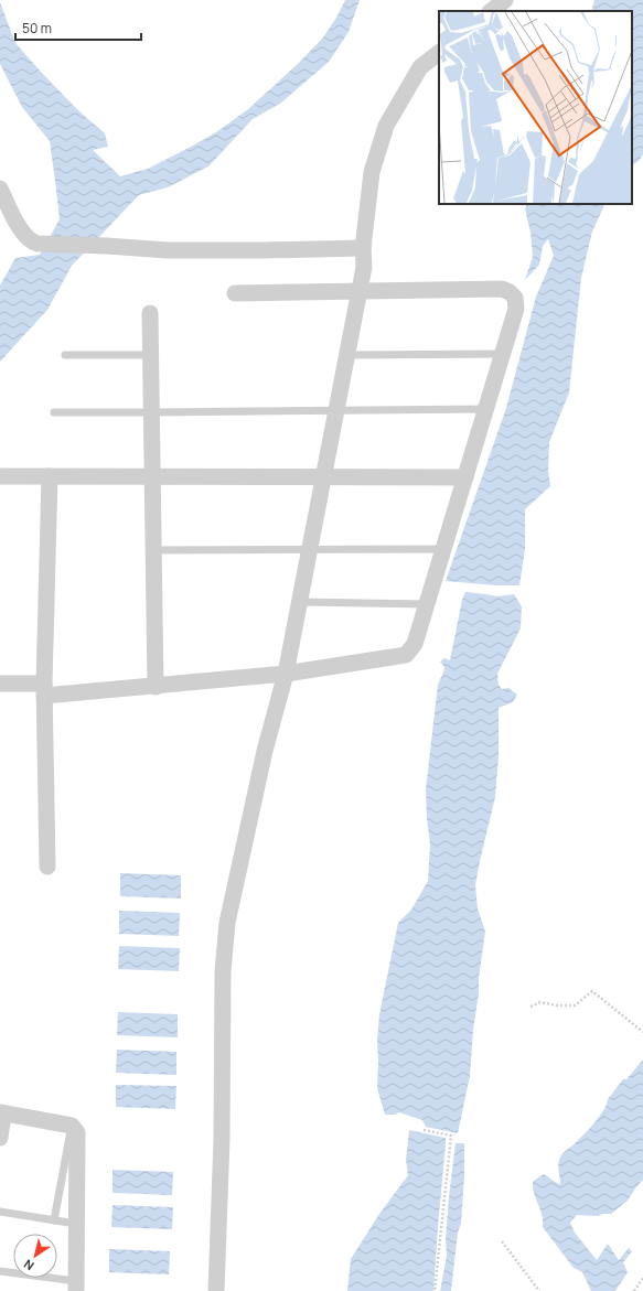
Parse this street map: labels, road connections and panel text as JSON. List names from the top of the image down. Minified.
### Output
{"scale_bar":"50 m","north":"bottom left"}
